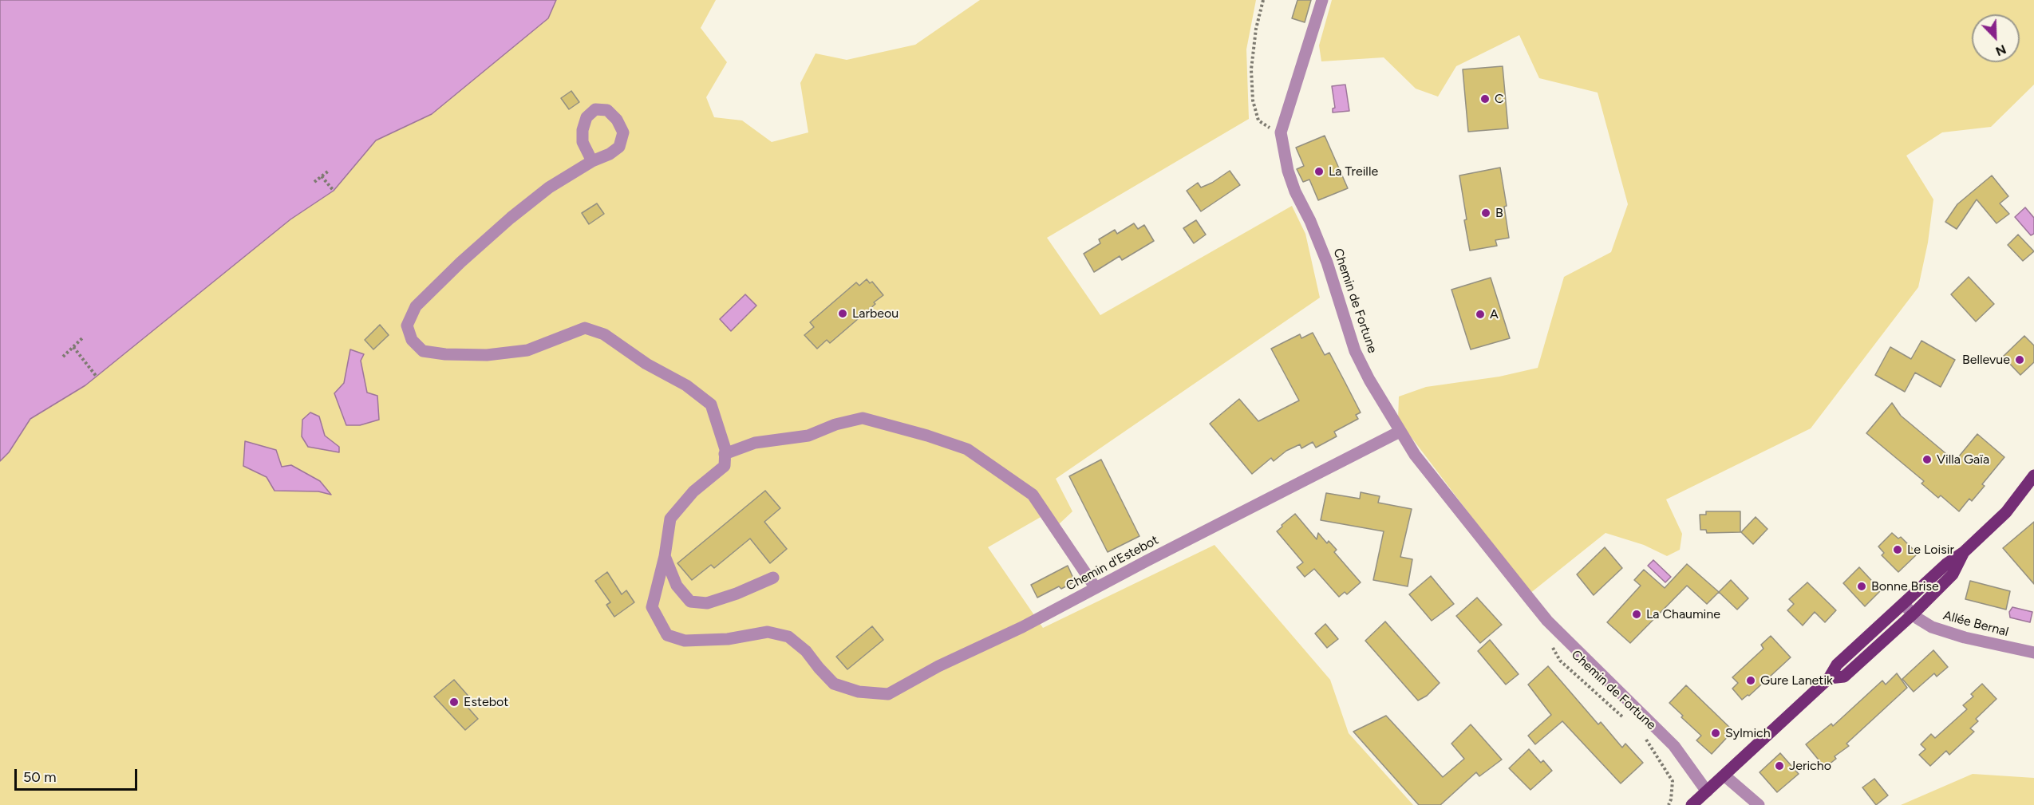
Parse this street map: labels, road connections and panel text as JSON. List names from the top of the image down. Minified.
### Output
{"streets":{"street":["Chemin de Fortune","Chemin d'Estebot","Allée Bernal"]},"crossings":[["Chemin de Fortune","Chemin d'Estebot"]],"places":["C","La Treille","B","Larbeou","A","Bellevue","Villa Gaïa","Le Loisir","Bonne Brise","La Chaumine","Gure Lanetik","Estebot","Sylmich","Jericho"],"scale_bar":"50 m","north":"bottom right"}
